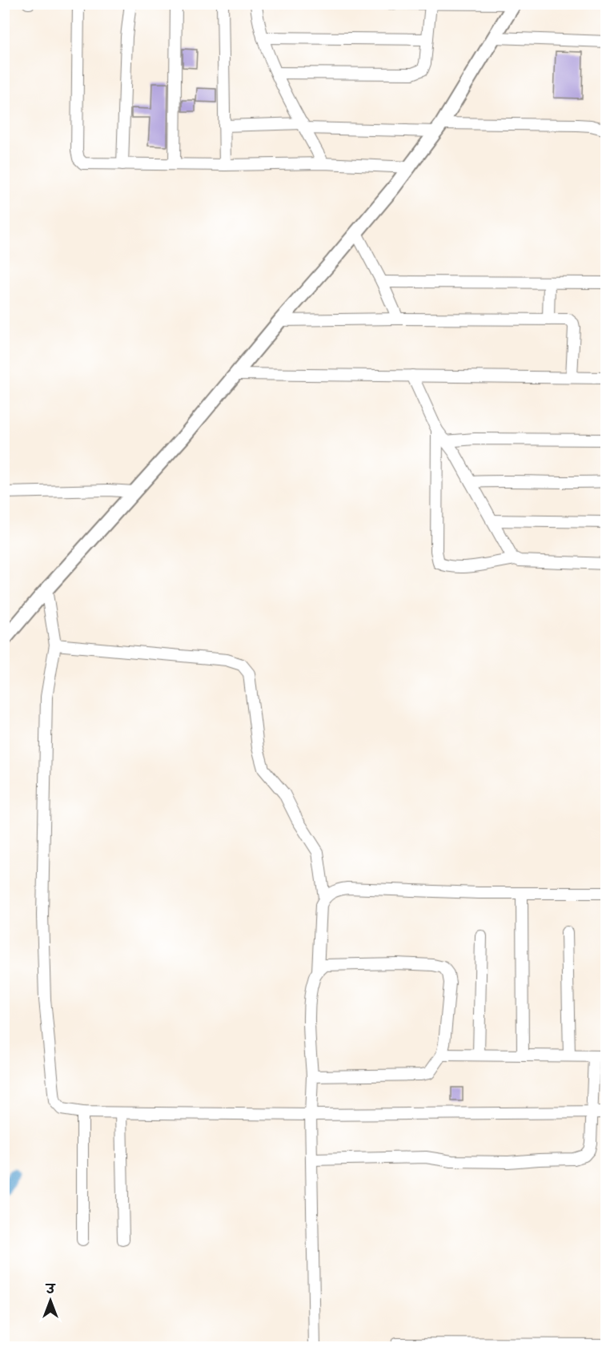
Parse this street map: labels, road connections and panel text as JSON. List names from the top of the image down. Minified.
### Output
{"north":"top"}
